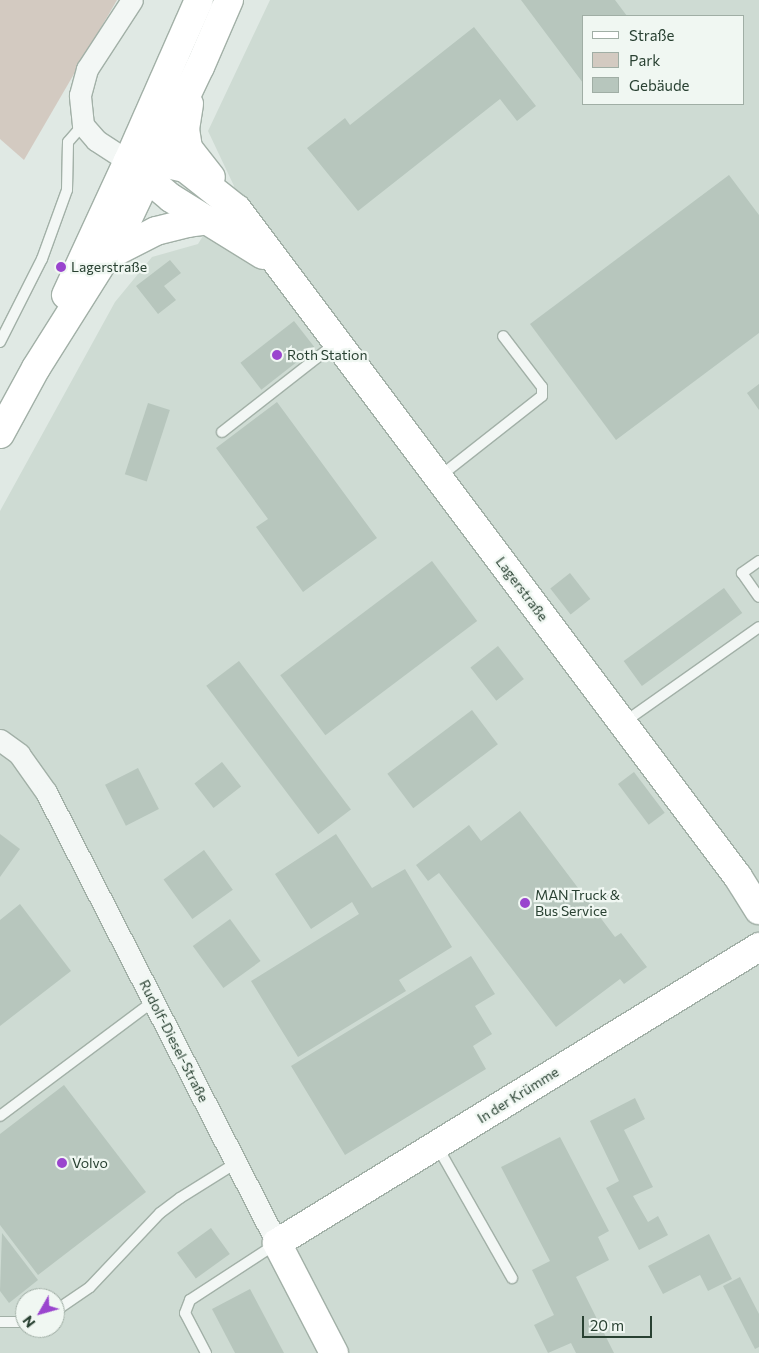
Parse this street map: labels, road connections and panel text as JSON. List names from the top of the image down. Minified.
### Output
{"streets":{"street":["Lagerstraße","Rudolf-Diesel-Straße","In der Krümme"]},"crossings":[["Rudolf-Diesel-Straße","In der Krümme"]],"places":["Lagerstraße","Roth Station","MAN Truck & Bus Service","Volvo"],"legend":["Straße","Park","Gebäude"],"scale_bar":"20 m","north":"bottom left"}
